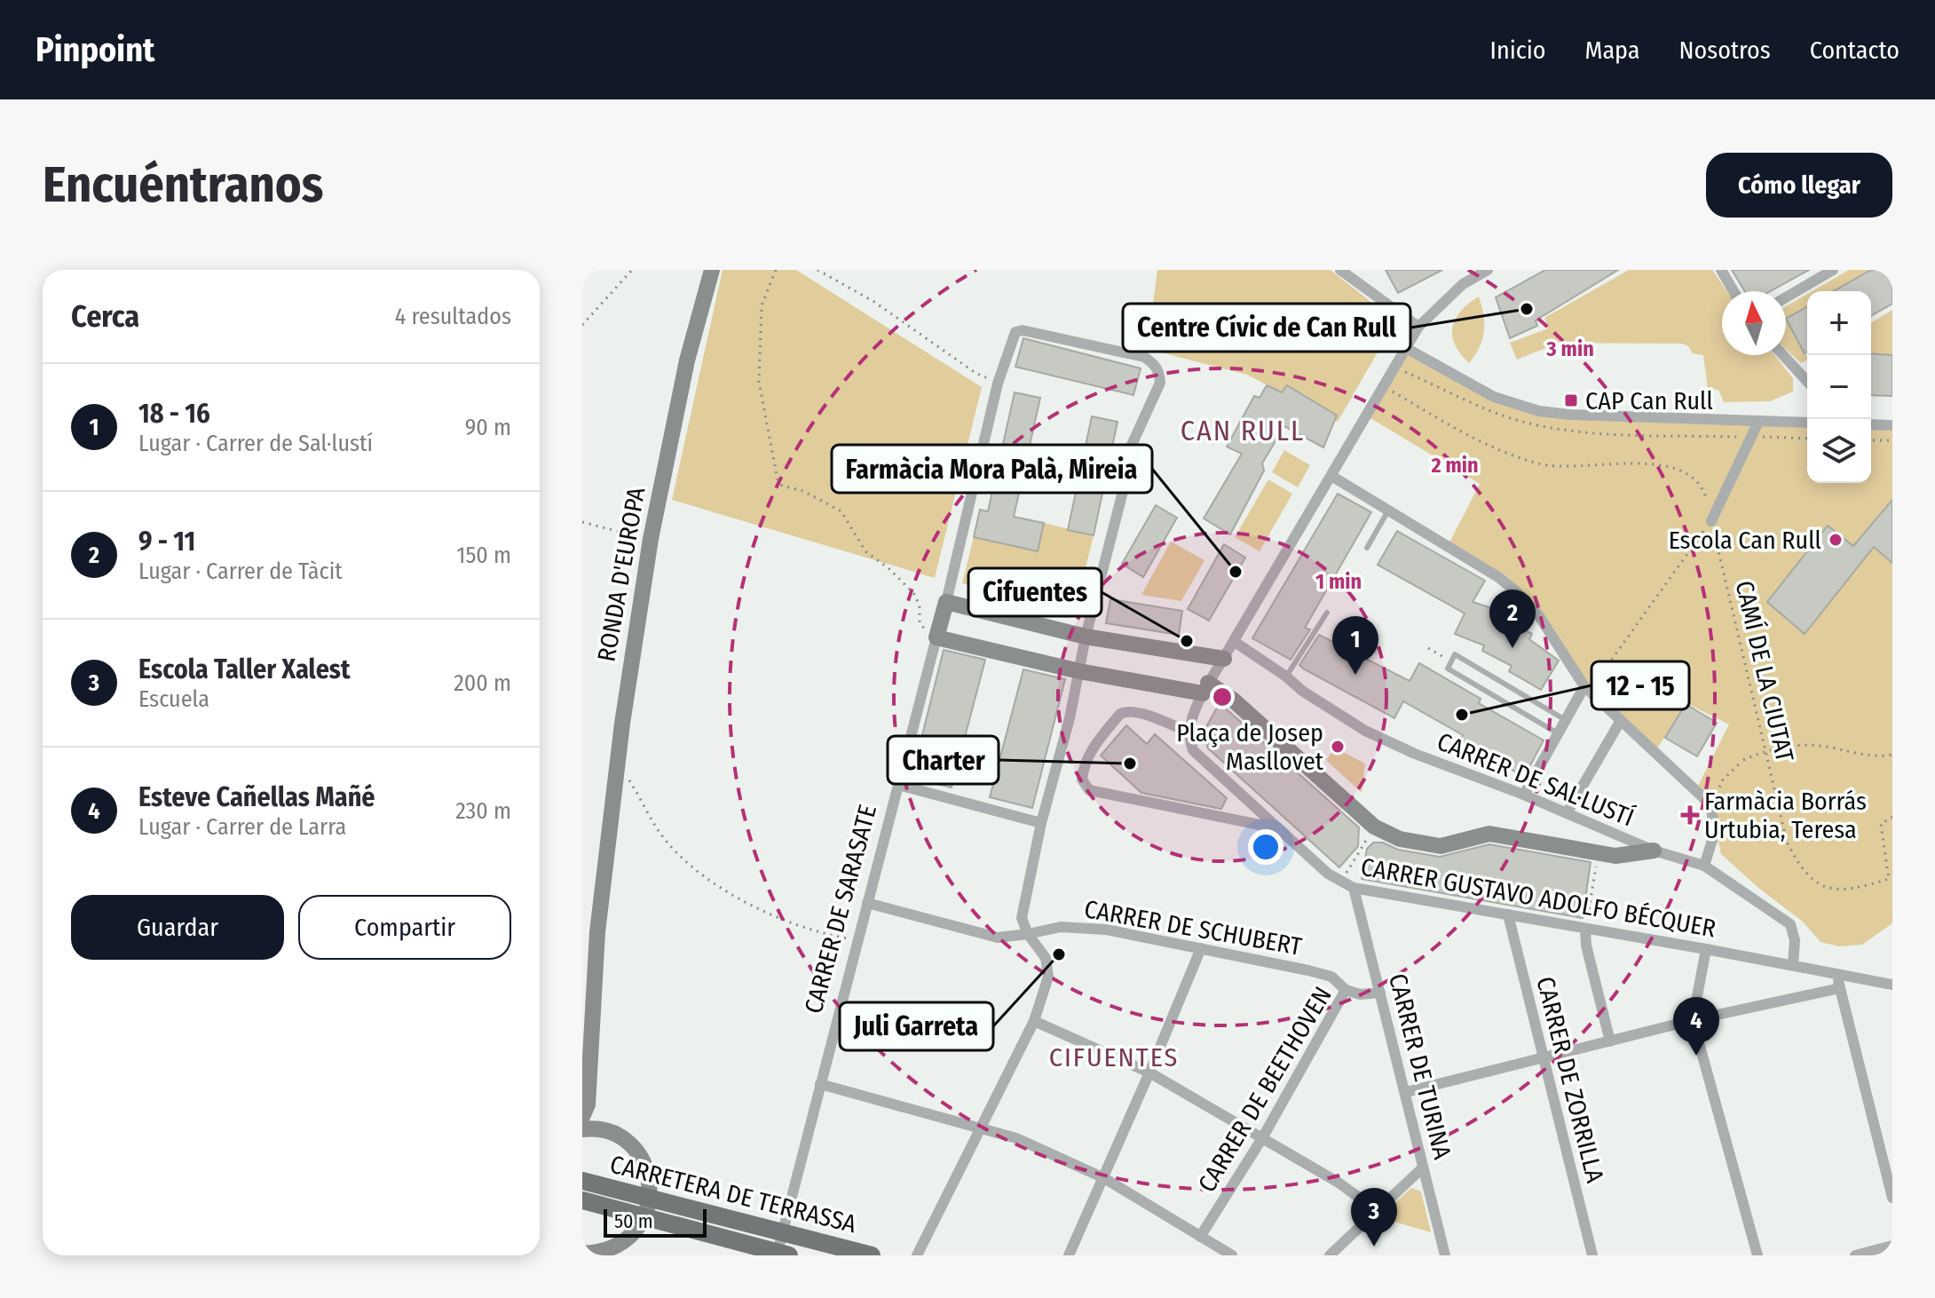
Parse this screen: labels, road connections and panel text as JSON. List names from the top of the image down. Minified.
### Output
{"streets":{"main road":["CARRETERA DE TERRASSA"],"street":["RONDA D'EUROPA","CARRER DE SAL·LUSTÍ","CARRER GUSTAVO ADOLFO BÉCQUER","CARRER DE SARASATE","CARRER DE SCHUBERT","CARRER DE TURINA","CARRER DE ZORRILLA","CARRER DE BEETHOVEN"],"path":["CAMÍ DE LA CIUTAT"]},"crossings":[["CARRER DE SAL·LUSTÍ","CARRER GUSTAVO ADOLFO BÉCQUER"],["CARRER GUSTAVO ADOLFO BÉCQUER","CARRER DE TURINA"],["CARRER GUSTAVO ADOLFO BÉCQUER","CARRER DE ZORRILLA"],["CARRER DE SARASATE","CARRER DE SCHUBERT"],["CARRER DE SARASATE","CARRETERA DE TERRASSA"],["CARRER DE SCHUBERT","CARRER DE BEETHOVEN"],["CARRER DE TURINA","CARRER DE BEETHOVEN"]],"districts":["CAN RULL","CIFUENTES"],"places":{"other":["Centre Cívic de Can Rull","Escola Can Rull","Farmàcia Mora Palà, Mireia","Cifuentes","12 - 15","Plaça de Josep Masllovet","Charter","Juli Garreta"],"transit":["CAP Can Rull"],"health":["Farmàcia Borrás Urtubia, Teresa"]},"scale_bar":"50 m","north":"top","page":{"header":"Pinpoint","nav":["Inicio","Mapa","Nosotros","Contacto"],"buttons":["Cómo llegar",["Guardar","Compartir"]],"title":"Encuéntranos","heading":["Cerca","4 resultados"],"map_buttons":["+","−"],"list":[{"mark":"1","name":"18 - 16","note":"Lugar · Carrer de Sal·lustí","value":"90 m"},{"mark":"2","name":"9 - 11","note":"Lugar · Carrer de Tàcit","value":"150 m"},{"mark":"3","name":"Escola Taller Xalest","note":"Escuela","value":"200 m"},{"mark":"4","name":"Esteve Cañellas Mañé","note":"Lugar · Carrer de Larra","value":"230 m"}],"pins":["2","1","4","3"],"scale":"50 m"},"rings":["3 min","2 min","1 min"]}
